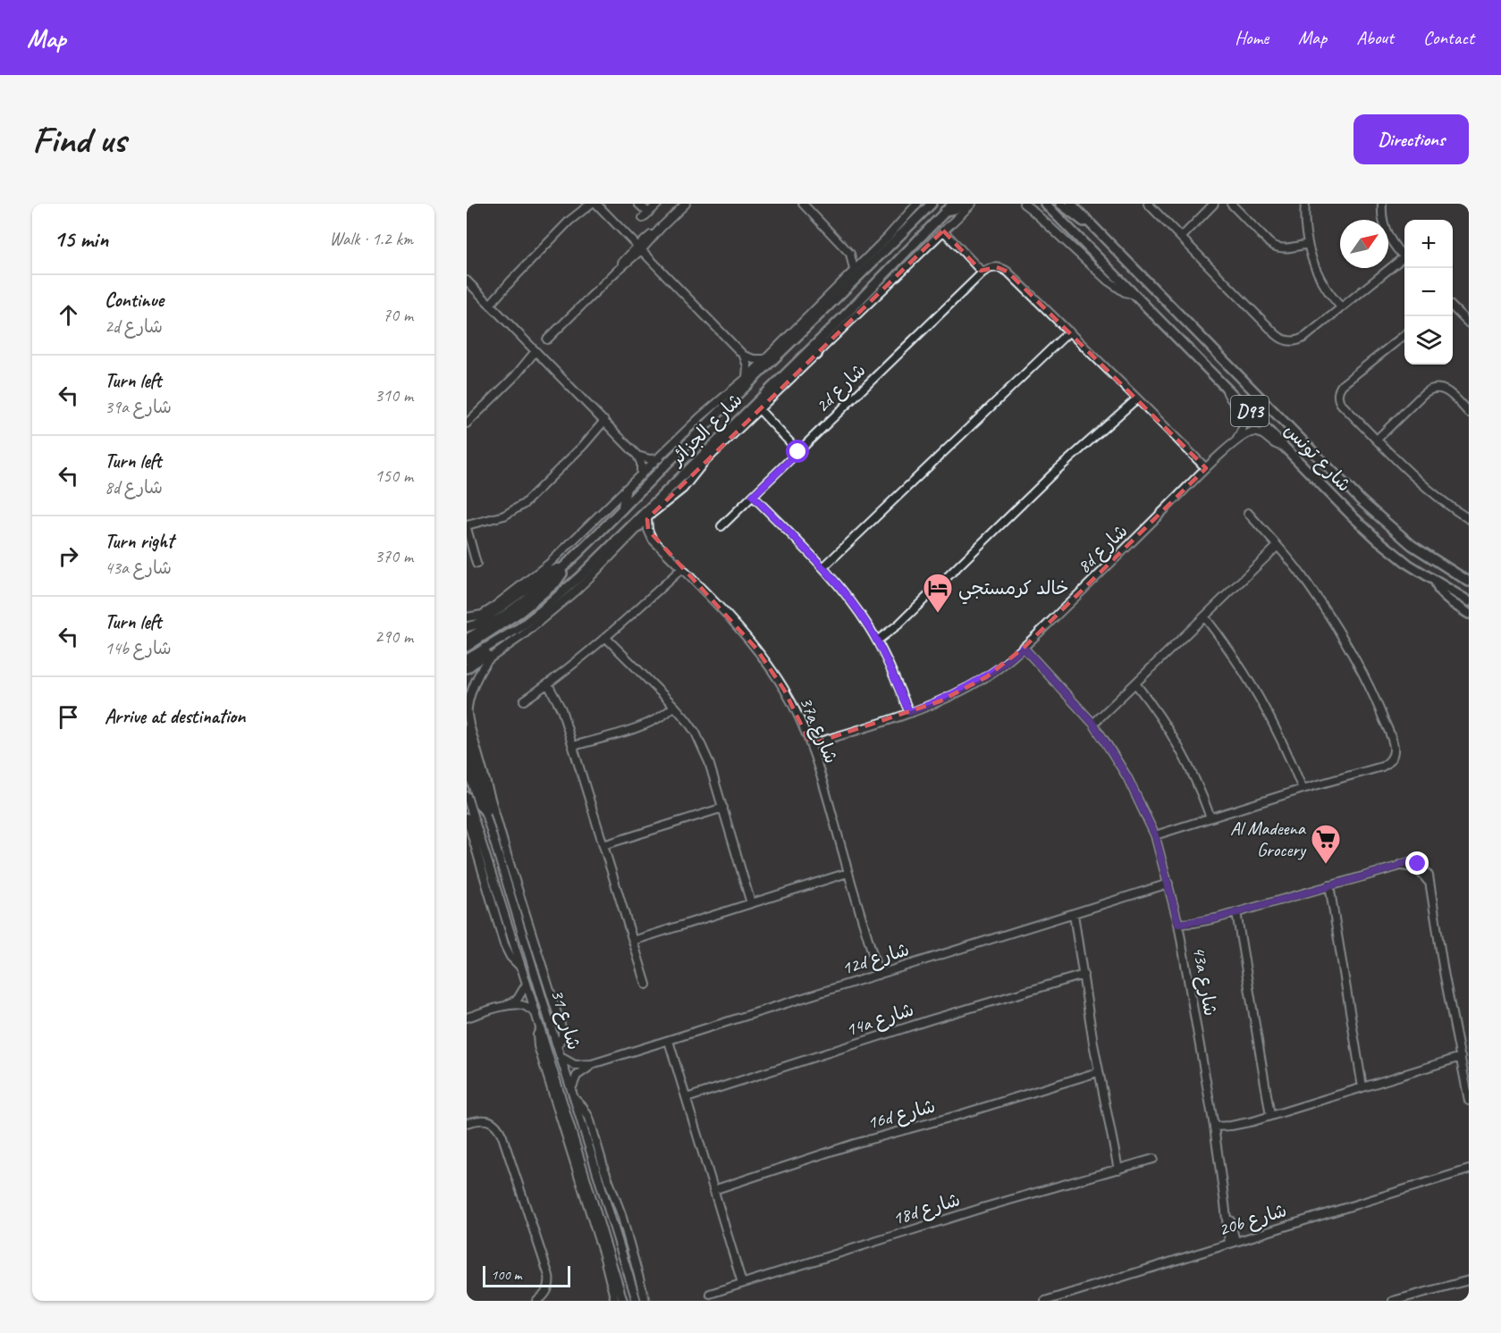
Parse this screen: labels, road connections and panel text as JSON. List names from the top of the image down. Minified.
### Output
{"streets":{"main road":["D93","شارع الجزائر","شارع تونس"],"street":["2d شارع","8d شارع","37a شارع","12d شارع","43a شارع","شارع 31","14a شارع","16d شارع","18d شارع","20b شارع"]},"crossings":[["شارع تونس","8d شارع"],["8d شارع","37a شارع"],["8d شارع","43a شارع"],["37a شارع","12d شارع"],["12d شارع","43a شارع"],["12d شارع","شارع 31"],["43a شارع","20b شارع"]],"places":{"hotel":["خالد كرمستجي"],"supermarket":["Al Madeena Grocery"]},"scale_bar":"100 m","north":"top right","page":{"header":"Map","nav":["Home","Map","About","Contact"],"buttons":"Directions","title":"Find us","heading":["15 min","Walk · 1.2 km"],"map_buttons":["+","−"],"list":[["Continue","2d شارع","70 m"],["Turn left","39a شارع","310 m"],["Turn left","8d شارع","150 m"],["Turn right","43a شارع","370 m"],["Turn left","14b شارع","290 m"],"Arrive at destination"],"scale":"100 m"}}
